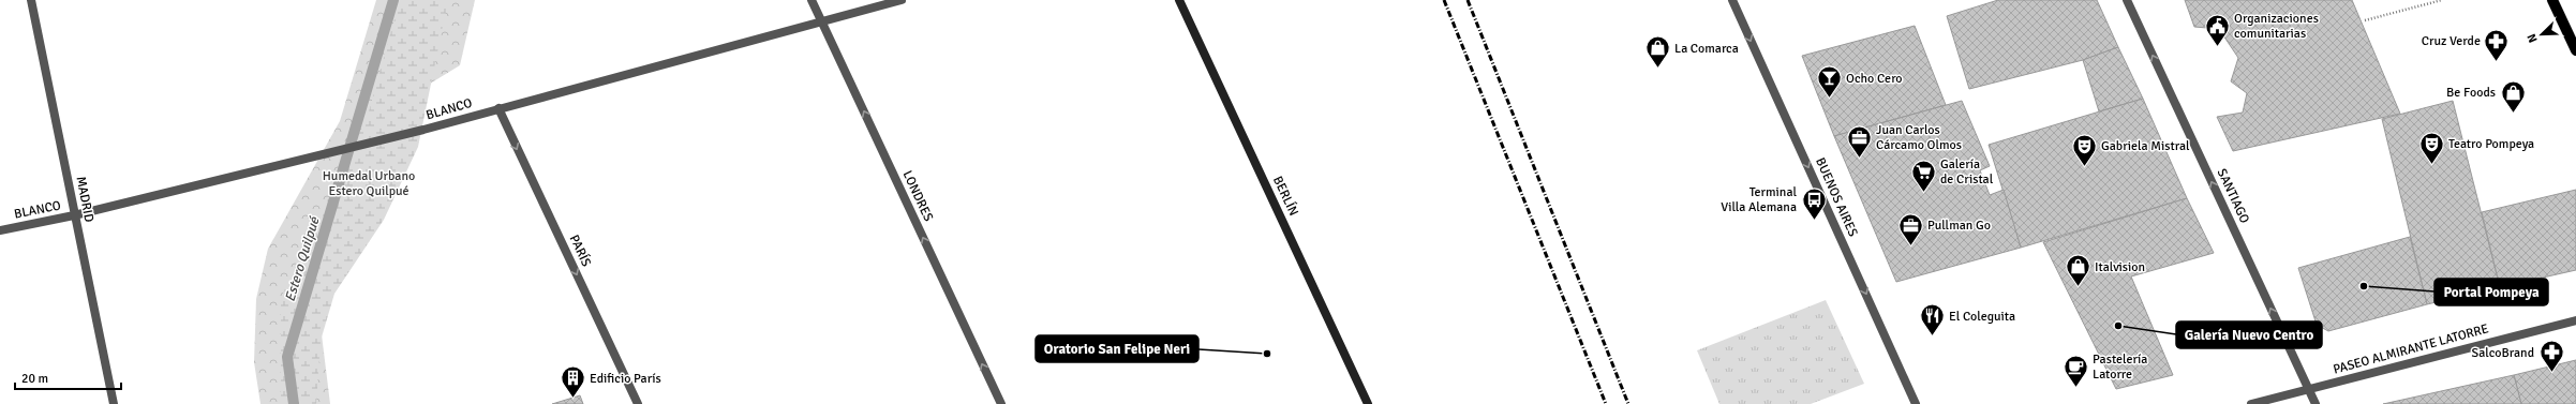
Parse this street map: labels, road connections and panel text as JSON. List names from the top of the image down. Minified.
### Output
{"streets":{"main road":["BERLÍN"],"street":["BLANCO","LONDRES","SANTIAGO","BUENOS AIRES","MADRID","PARÍS","PASEO ALMIRANTE LATORRE"]},"crossings":[["BLANCO","LONDRES"],["BLANCO","MADRID"],["BLANCO","PARÍS"],["SANTIAGO","PASEO ALMIRANTE LATORRE"]],"one_way":["LONDRES","SANTIAGO","BUENOS AIRES","PARÍS"],"water":["Estero Quilpué"],"parks":["Humedal Urbano Estero Quilpué"],"places":{"public building":["Organizaciones comunitarias"],"pharmacy":["Cruz Verde","SalcoBrand"],"shop":["La Comarca","Be Foods","Italvision"],"bar":["Ocho Cero"],"office":["Juan Carlos Cárcamo Olmos","Pullman Go"],"theatre":["Teatro Pompeya","Gabriela Mistral"],"supermarket":["Galería de Cristal"],"bus stop":["Terminal Villa Alemana"],"other":["Portal Pompeya","Galería Nuevo Centro","Oratorio San Felipe Neri"],"restaurant":["El Coleguita"],"cafe":["Pastelería Latorre"],"building":["Edificio París"]},"scale_bar":"20 m","north":"bottom left"}
